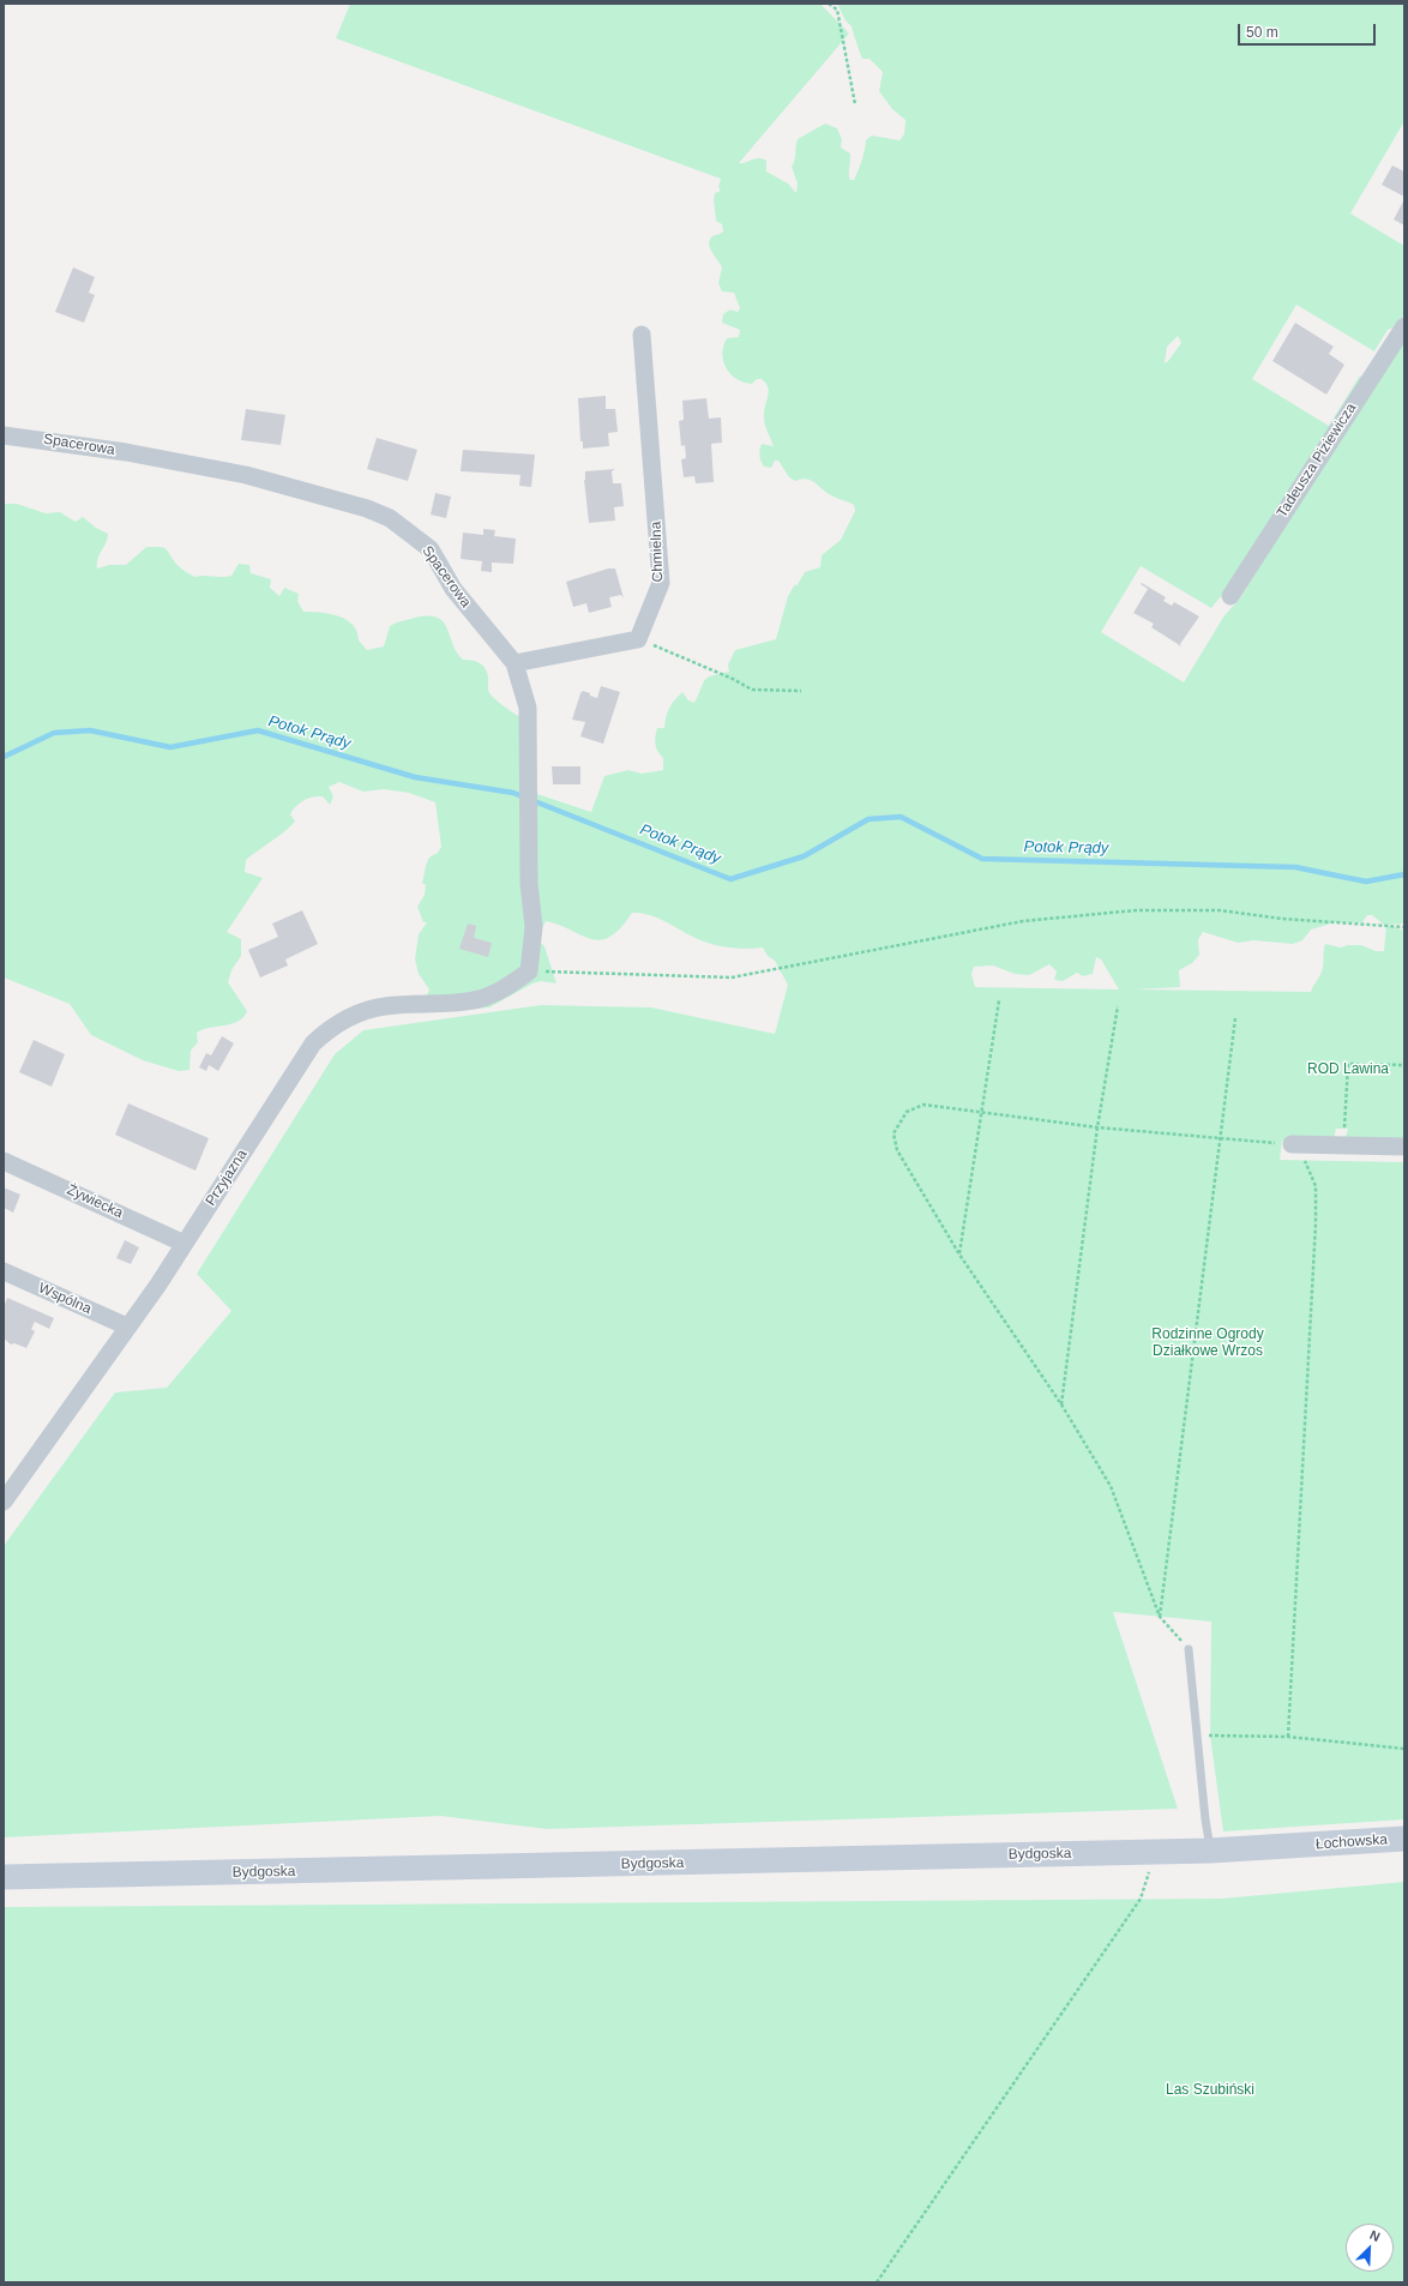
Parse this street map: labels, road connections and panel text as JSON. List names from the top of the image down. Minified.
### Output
{"streets":{"main road":["Łochowska","Bydgoska"],"street":["Spacerowa","Tadeusza Piziewicza","Chmielna","Przyjazna","Żywiecka","Wspólna"]},"crossings":[["Spacerowa","Przyjazna"],["Przyjazna","Żywiecka"],["Przyjazna","Wspólna"],["Łochowska","Bydgoska"]],"water":["Potok Prądy"],"parks":["ROD Lawina","Rodzinne Ogrody Działkowe Wrzos","Las Szubiński"],"scale_bar":"50 m","north":"top right"}
